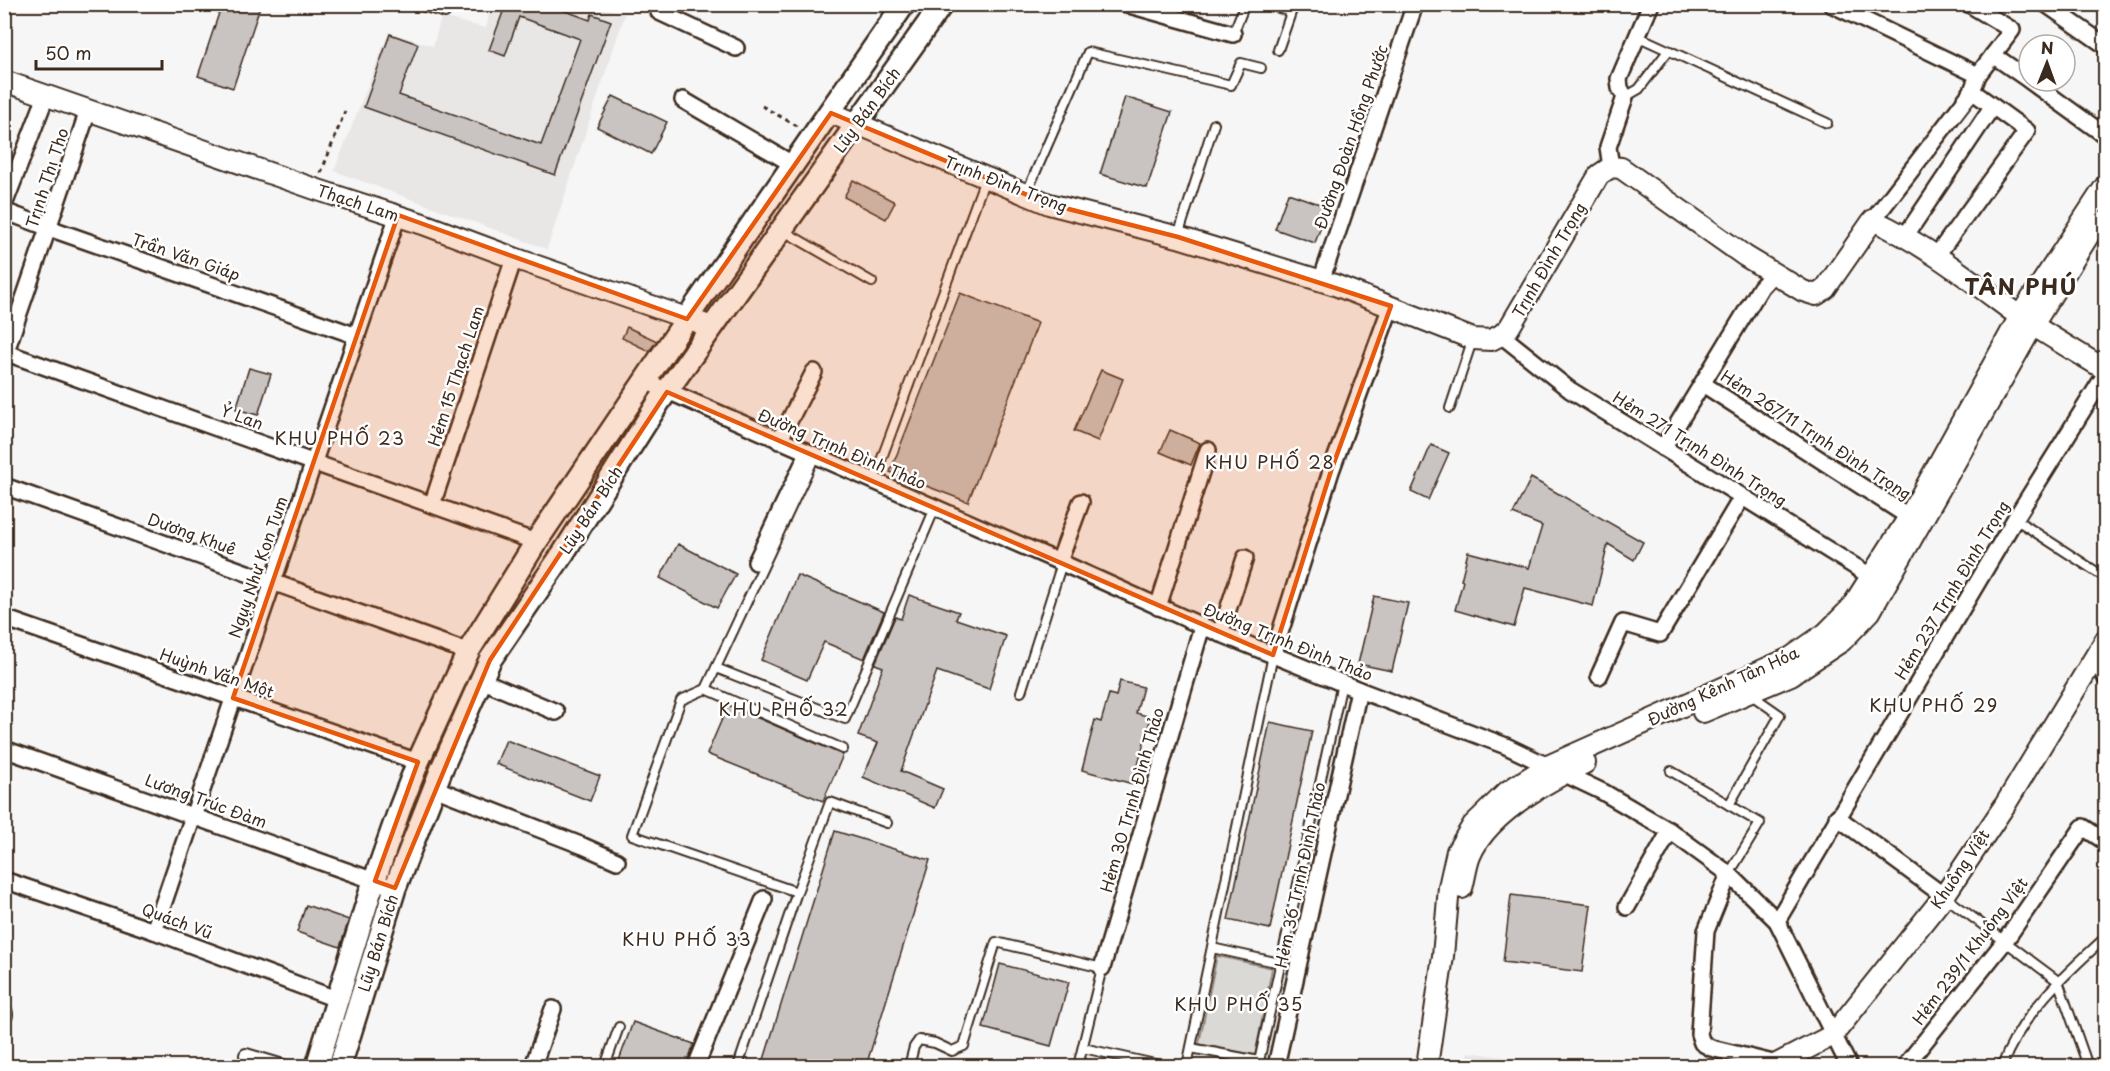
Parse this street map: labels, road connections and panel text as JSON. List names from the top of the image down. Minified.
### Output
{"streets":{"main road":["Lũy Bán Bích"],"street":["Đường Đoàn Hồng Phước","Trịnh Thị Tho","Trịnh Đình Trọng","Thạch Lam","Trần Văn Giáp","Hẻm 15 Thạch Lam","Ỷ Lan","Hẻm 267/11 Trịnh Đình Trọng","Đường Trịnh Đình Thảo","Hẻm 271 Trịnh Đình Trọng","Dương Khuê","Ngụy Như Kon Tum","Hẻm 237 Trịnh Đình Trọng","Huỳnh Văn Một","Đường Kênh Tân Hóa","Hẻm 30 Trịnh Đình Thảo","Lương Trúc Đàm","Khuông Việt","Hẻm 36 Trịnh Đình Thảo","Quách Vũ","Hẻm 239/1 Khuông Việt"]},"crossings":[["Lũy Bán Bích","Trịnh Đình Trọng"],["Lũy Bán Bích","Thạch Lam"],["Lũy Bán Bích","Ỷ Lan"],["Lũy Bán Bích","Đường Trịnh Đình Thảo"],["Lũy Bán Bích","Dương Khuê"],["Lũy Bán Bích","Huỳnh Văn Một"],["Lũy Bán Bích","Lương Trúc Đàm"],["Lũy Bán Bích","Quách Vũ"],["Đường Đoàn Hồng Phước","Trịnh Đình Trọng"],["Trịnh Thị Tho","Thạch Lam"],["Trịnh Thị Tho","Trần Văn Giáp"],["Trịnh Thị Tho","Ỷ Lan"],["Trịnh Đình Trọng","Hẻm 271 Trịnh Đình Trọng"],["Thạch Lam","Hẻm 15 Thạch Lam"],["Thạch Lam","Ngụy Như Kon Tum"],["Trần Văn Giáp","Ngụy Như Kon Tum"],["Hẻm 15 Thạch Lam","Ỷ Lan"],["Ỷ Lan","Ngụy Như Kon Tum"],["Hẻm 267/11 Trịnh Đình Trọng","Đường Kênh Tân Hóa"],["Đường Trịnh Đình Thảo","Hẻm 237 Trịnh Đình Trọng"],["Đường Trịnh Đình Thảo","Đường Kênh Tân Hóa"],["Đường Trịnh Đình Thảo","Hẻm 30 Trịnh Đình Thảo"],["Đường Trịnh Đình Thảo","Khuông Việt"],["Đường Trịnh Đình Thảo","Hẻm 36 Trịnh Đình Thảo"],["Hẻm 271 Trịnh Đình Trọng","Đường Kênh Tân Hóa"],["Dương Khuê","Ngụy Như Kon Tum"],["Ngụy Như Kon Tum","Huỳnh Văn Một"],["Ngụy Như Kon Tum","Lương Trúc Đàm"],["Ngụy Như Kon Tum","Quách Vũ"]],"districts":["TÂN PHÚ","KHU PHỐ 23","KHU PHỐ 28","KHU PHỐ 29","KHU PHỐ 32","KHU PHỐ 33","KHU PHỐ 35"],"scale_bar":"50 m","north":"top"}
